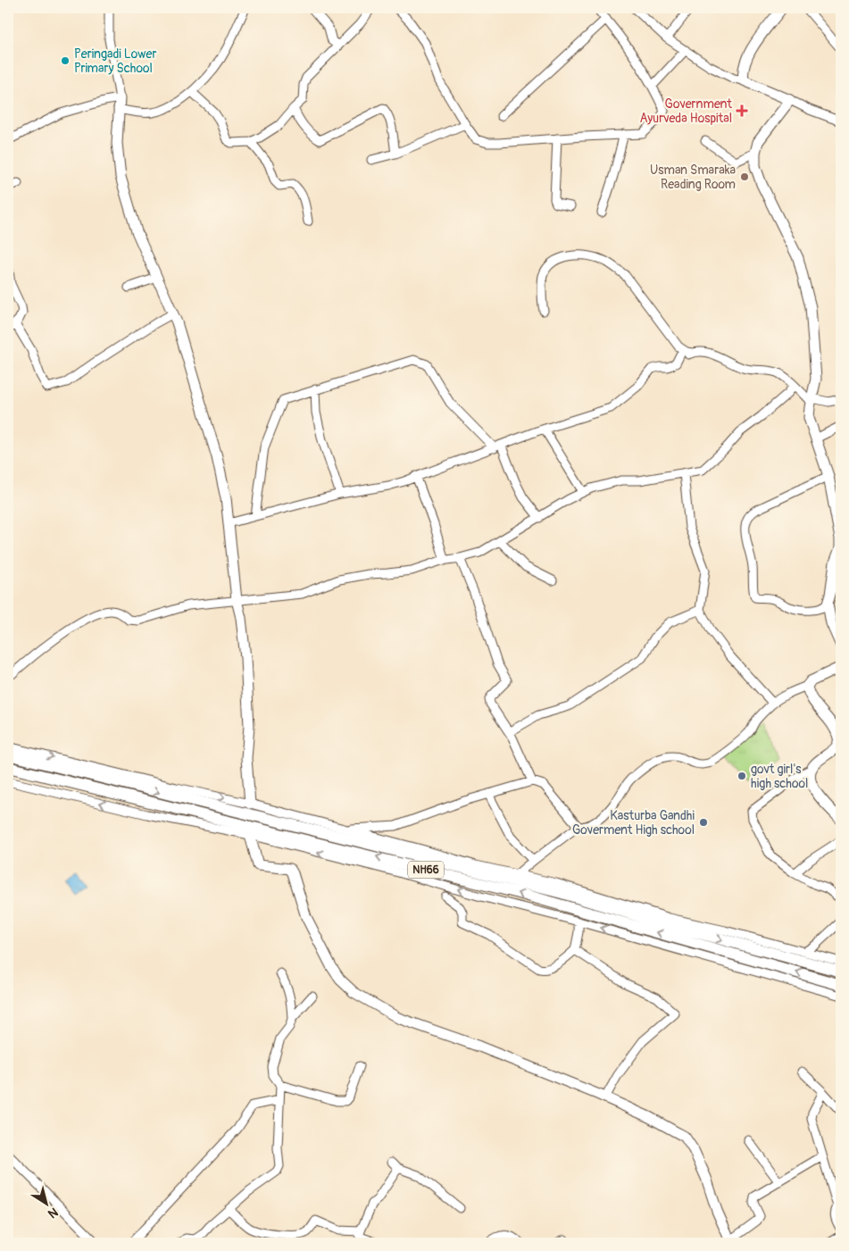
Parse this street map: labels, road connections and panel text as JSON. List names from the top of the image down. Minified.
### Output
{"streets":{"highway":["NH66"]},"places":{"other":["Peringadi Lower Primary School","Usman Smaraka Reading Room","govt girl's high school","Kasturba Gandhi Goverment High school"],"health":["Government Ayurveda Hospital"]},"north":"bottom right"}
